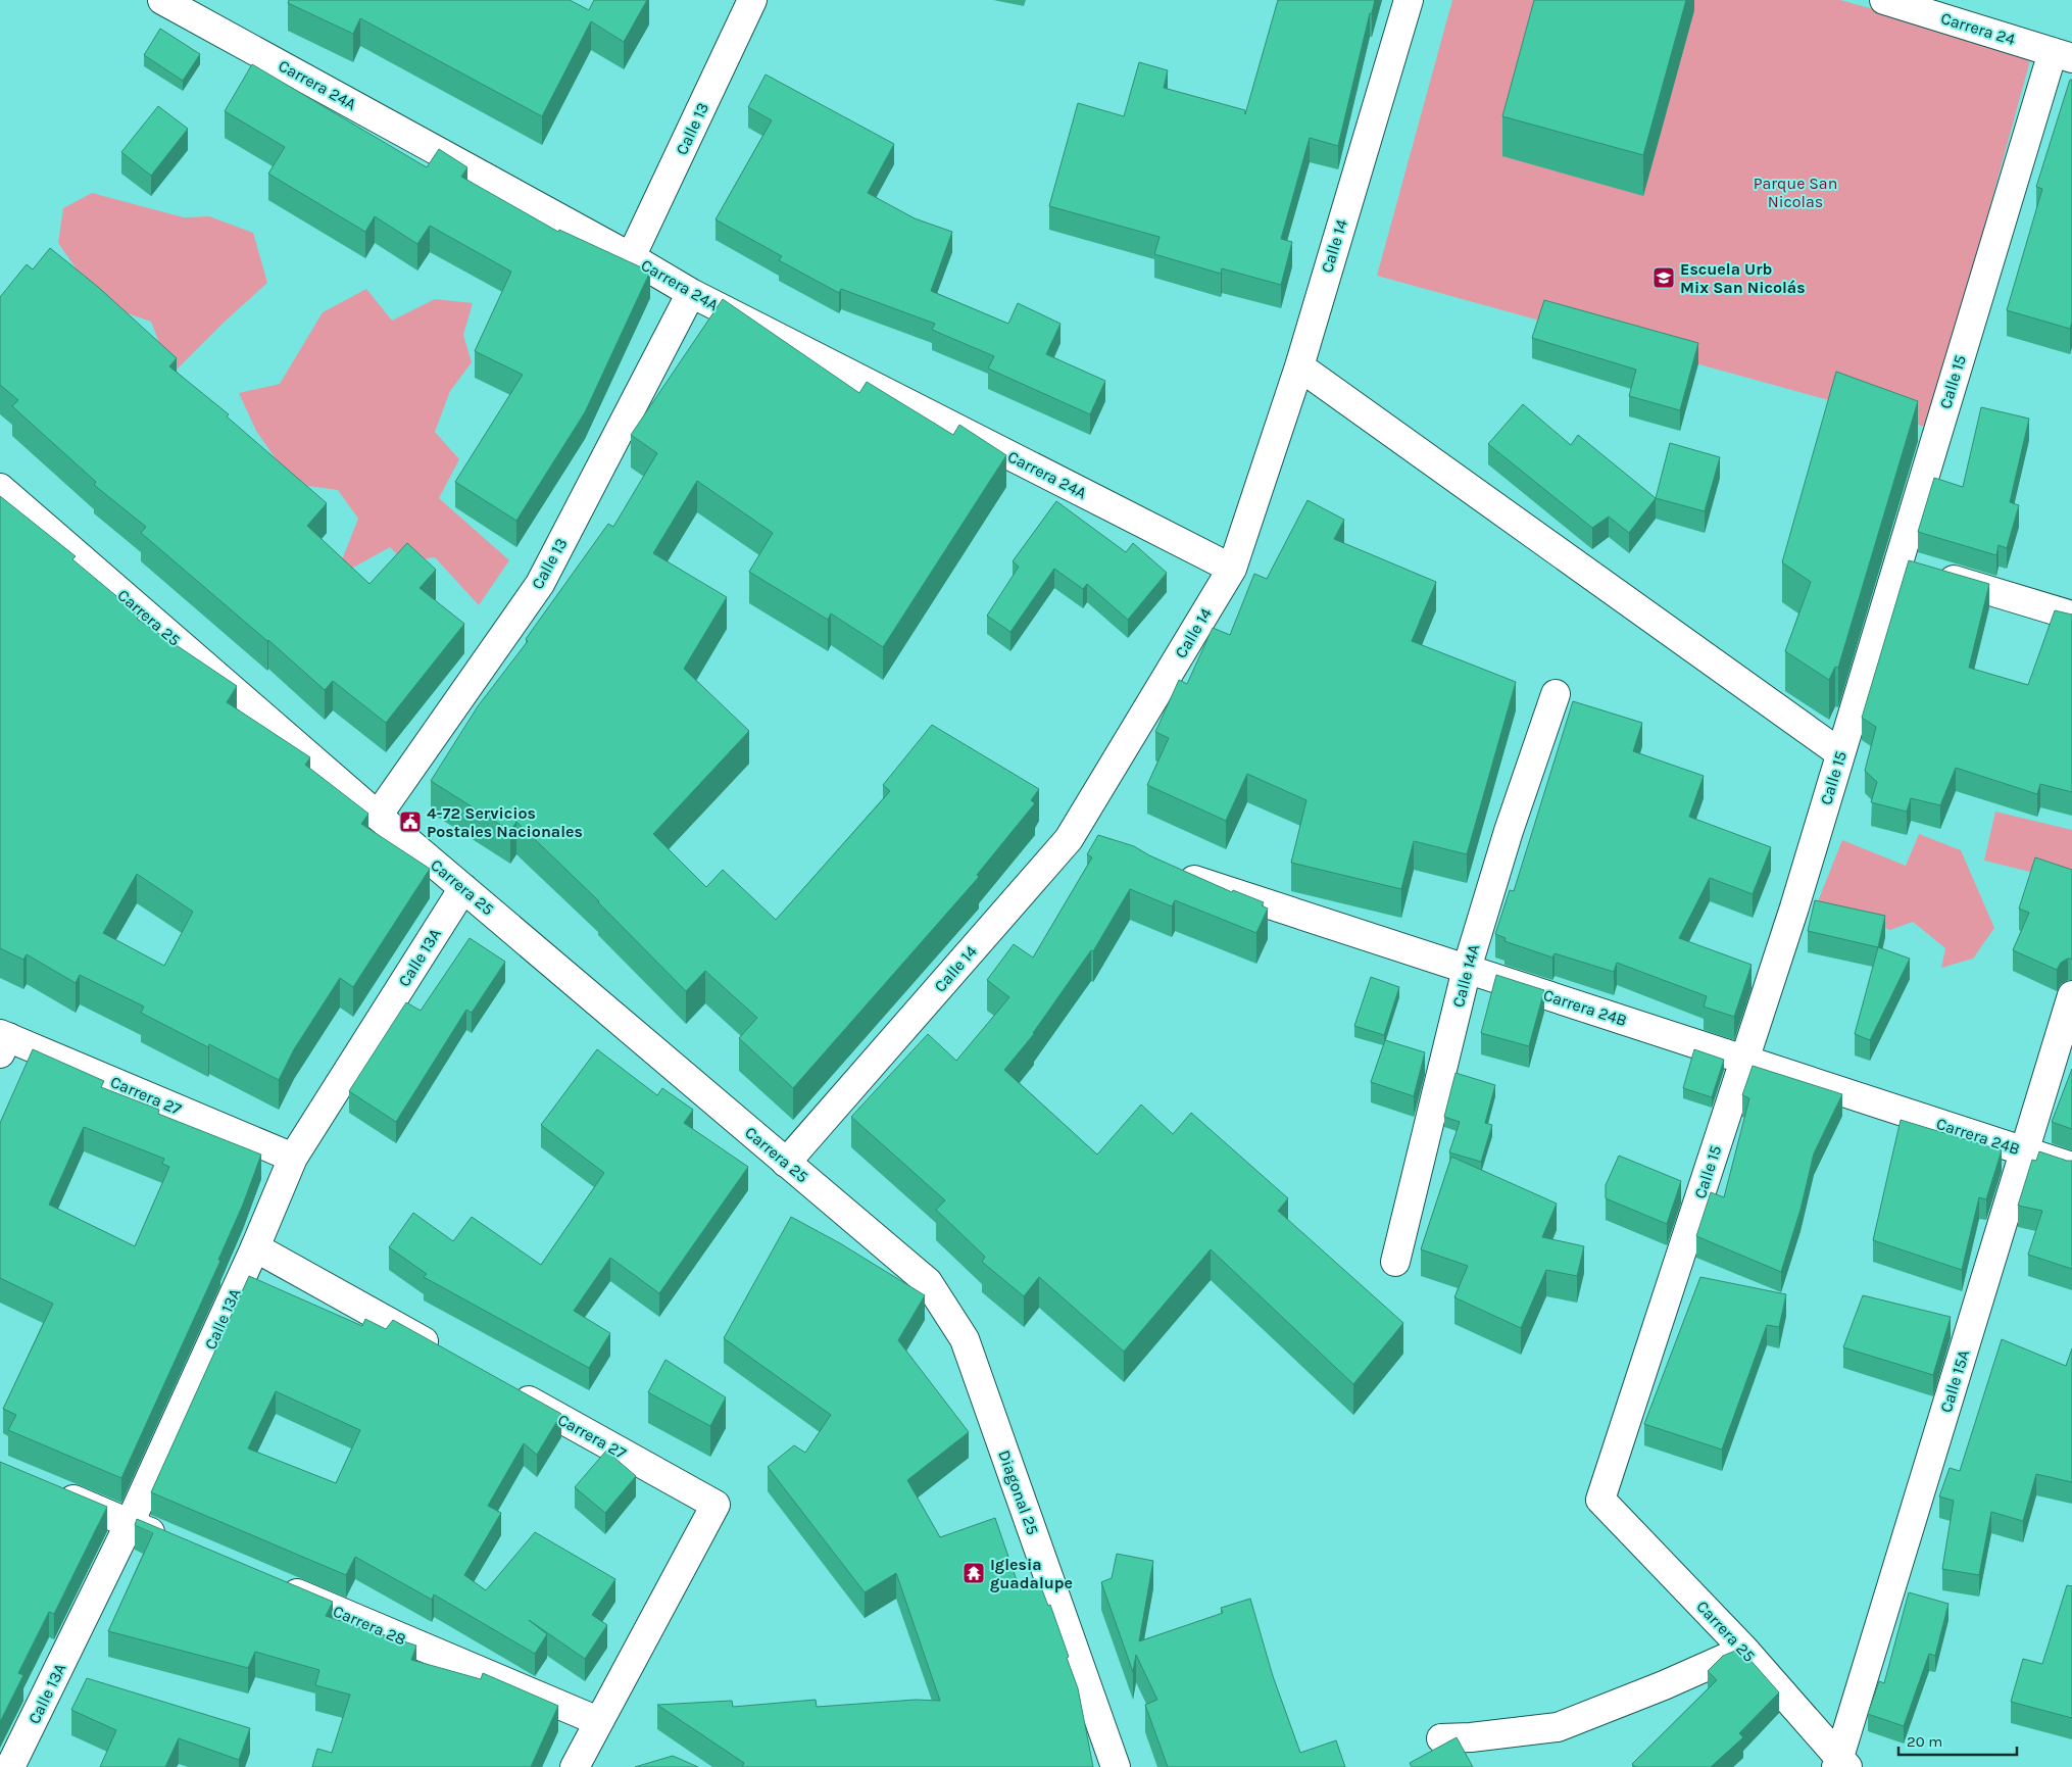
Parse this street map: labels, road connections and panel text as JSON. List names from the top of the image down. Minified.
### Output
{"streets":{"street":["Carrera 24","Carrera 24A","Calle 13","Calle 14","Calle 15","Carrera 25","Calle 13A","Calle 14A","Carrera 24B","Carrera 27","Calle 15A","Diagonal 25","Carrera 28"]},"crossings":[["Carrera 24","Calle 15"],["Carrera 24A","Calle 13"],["Carrera 24A","Calle 14"],["Calle 13","Carrera 25"],["Calle 14","Carrera 25"],["Calle 15","Carrera 25"],["Calle 15","Carrera 24B"],["Carrera 25","Calle 13A"],["Carrera 25","Calle 15A"],["Carrera 25","Diagonal 25"],["Calle 13A","Carrera 27"],["Calle 14A","Carrera 24B"],["Carrera 24B","Calle 15A"],["Carrera 27","Carrera 28"]],"parks":["Parque San Nicolas"],"places":{"school or university":["Escuela Urb Mix San Nicolás"],"public building":["4-72 Servicios Postales Nacionales"],"temple":["Iglesia guadalupe"]},"scale_bar":"20 m"}
